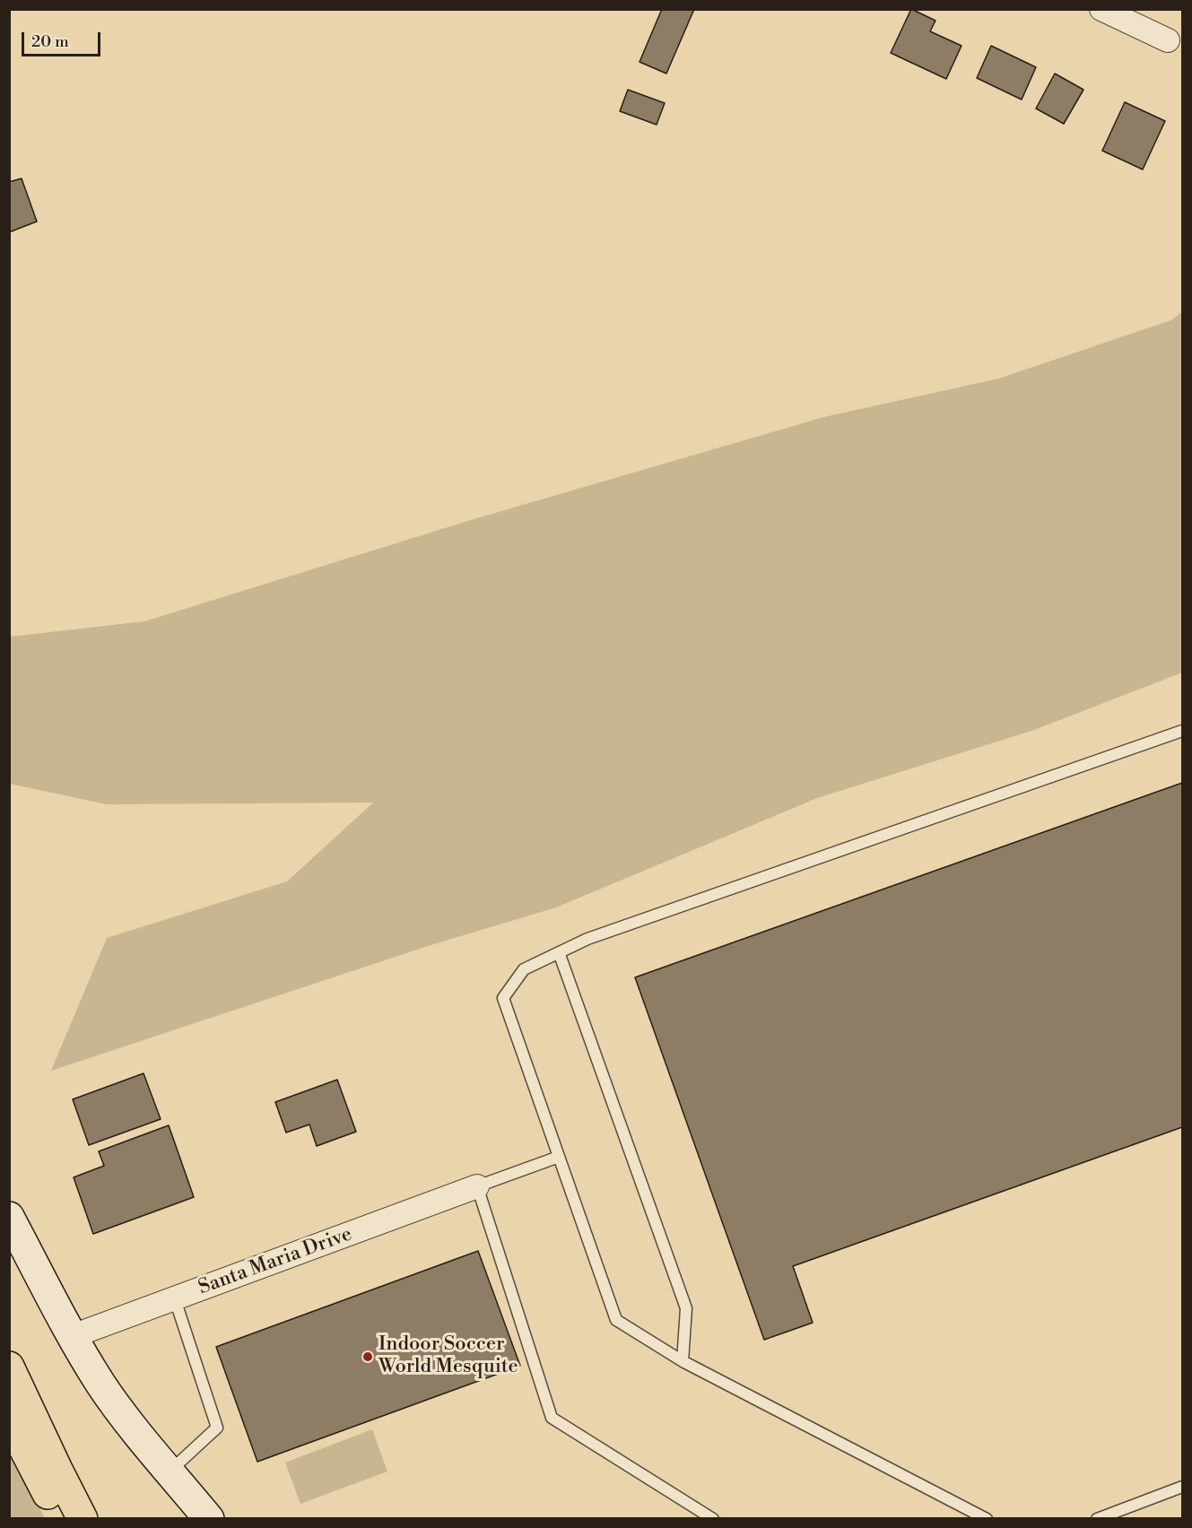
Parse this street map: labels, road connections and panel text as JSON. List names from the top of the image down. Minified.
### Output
{"streets":{"street":["Santa Maria Drive"]},"places":["Indoor Soccer World Mesquite"],"scale_bar":"20 m"}
